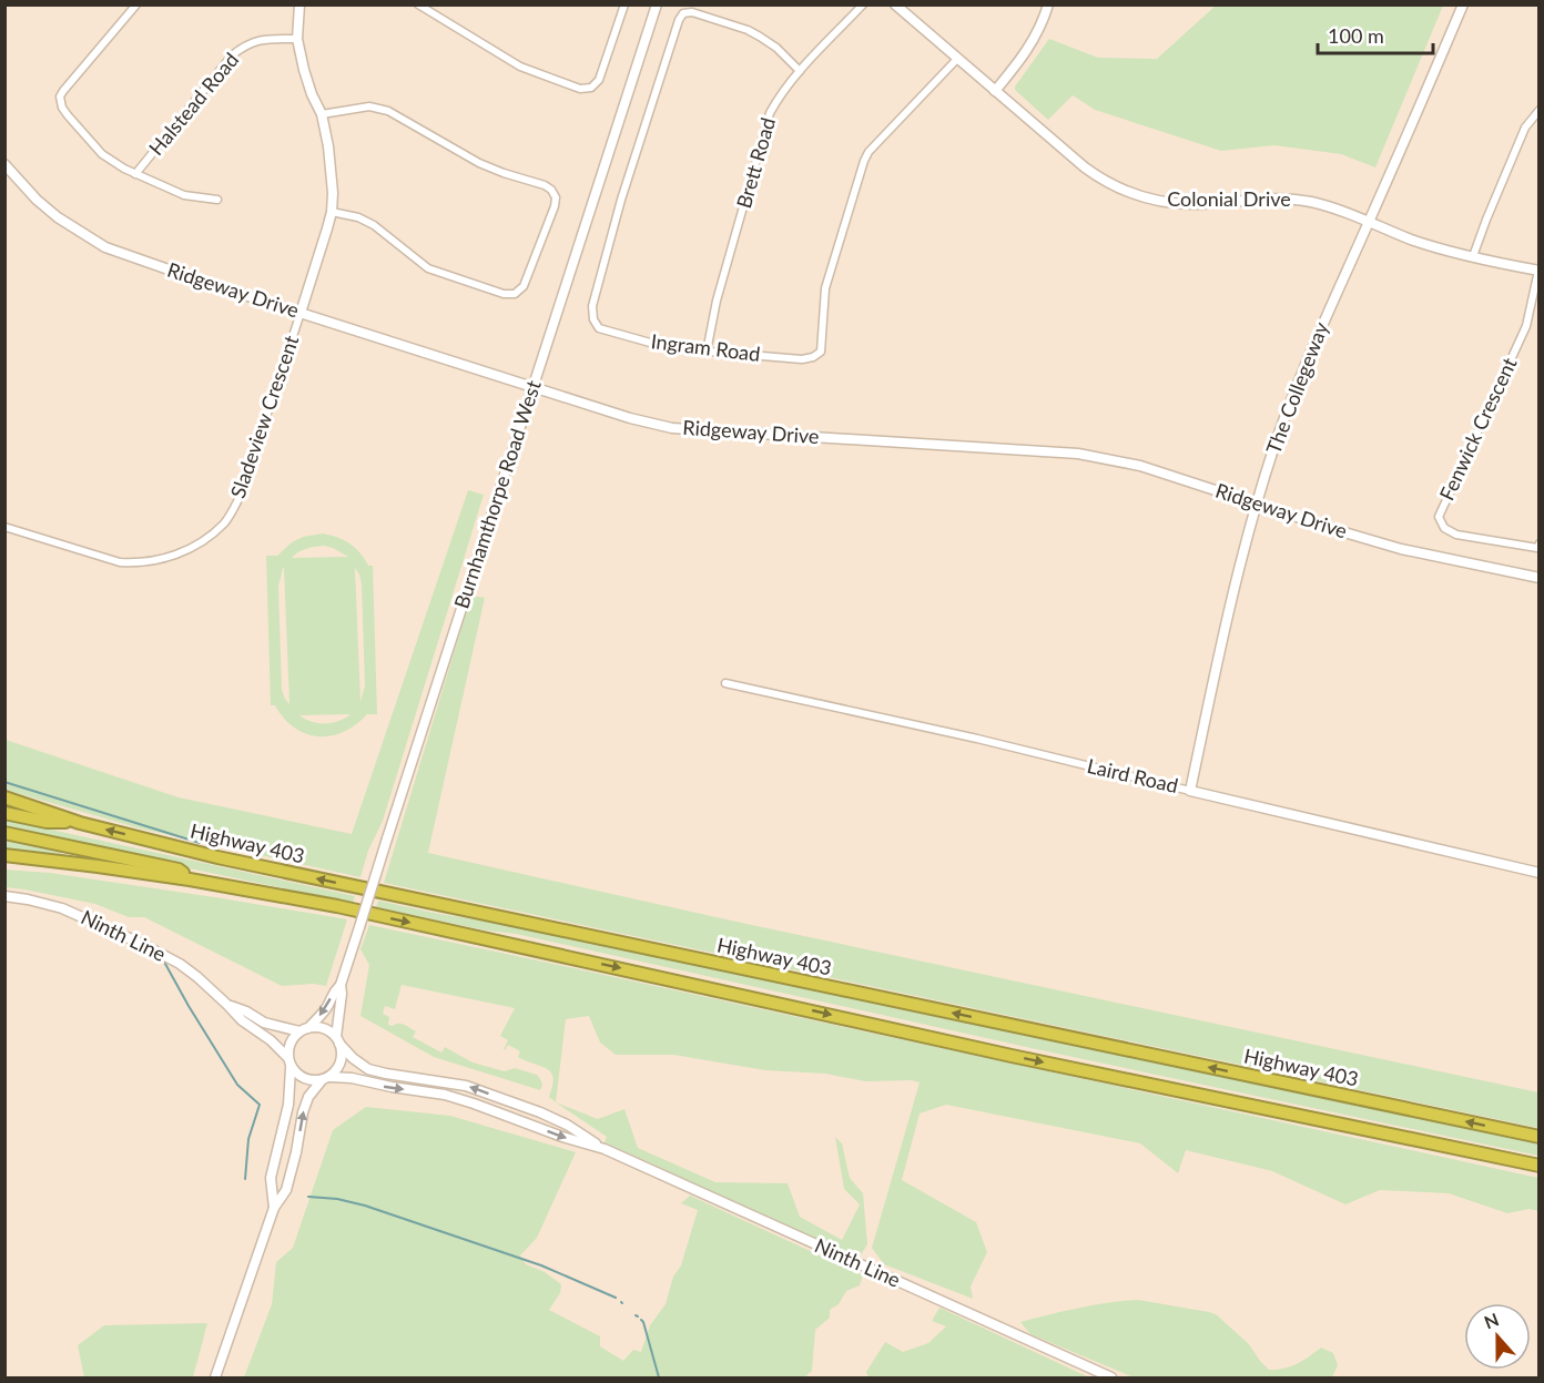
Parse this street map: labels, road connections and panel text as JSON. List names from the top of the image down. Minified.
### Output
{"streets":{"highway":["Highway 403"],"street":["Halstead Road","Brett Road","Colonial Drive","Ridgeway Drive","Ingram Road","The Collegeway","Sladeview Crescent","Fenwick Crescent","Burnhamthorpe Road West","Laird Road","Ninth Line"]},"crossings":[["Brett Road","Ingram Road"],["Colonial Drive","Ingram Road"],["Colonial Drive","The Collegeway"],["Colonial Drive","Fenwick Crescent"],["Ridgeway Drive","The Collegeway"],["Ridgeway Drive","Sladeview Crescent"],["Ridgeway Drive","Burnhamthorpe Road West"],["The Collegeway","Laird Road"],["Burnhamthorpe Road West","Ninth Line"]],"scale_bar":"100 m","north":"top"}
